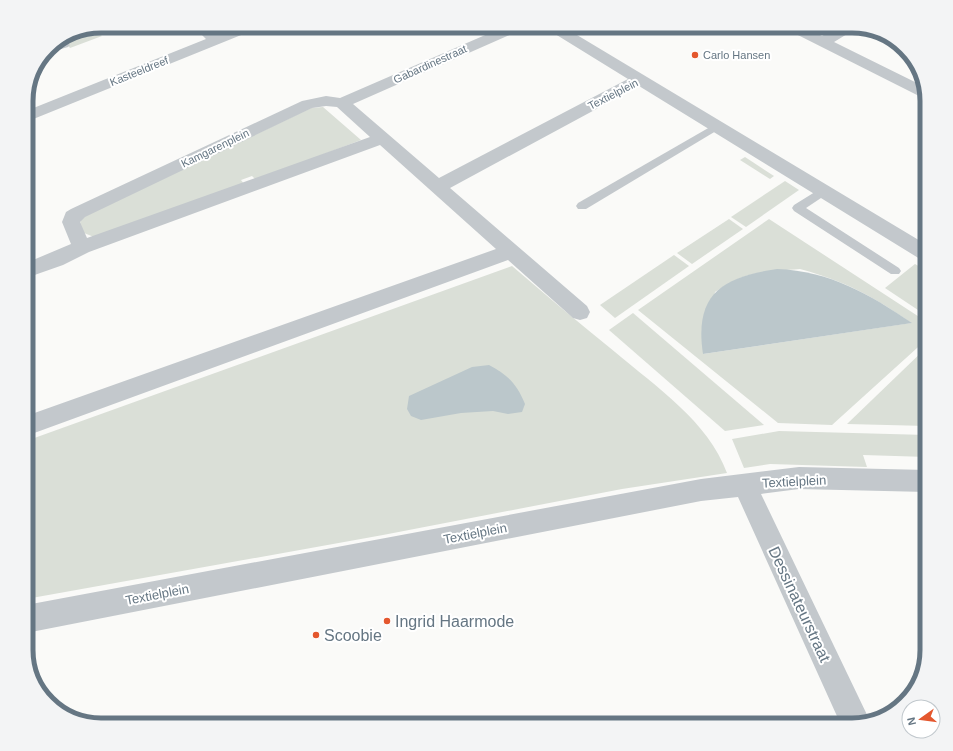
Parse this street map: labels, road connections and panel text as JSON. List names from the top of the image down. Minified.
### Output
{"streets":{"street":["Gabardinestraat","Kasteeldreef","Textielplein","Kamgarenplein","Dessinateurstraat"]},"crossings":[["Gabardinestraat","Kamgarenplein"],["Textielplein","Dessinateurstraat"]],"places":["Carlo Hansen","Ingrid Haarmode","Scoobie"],"north":"left"}
